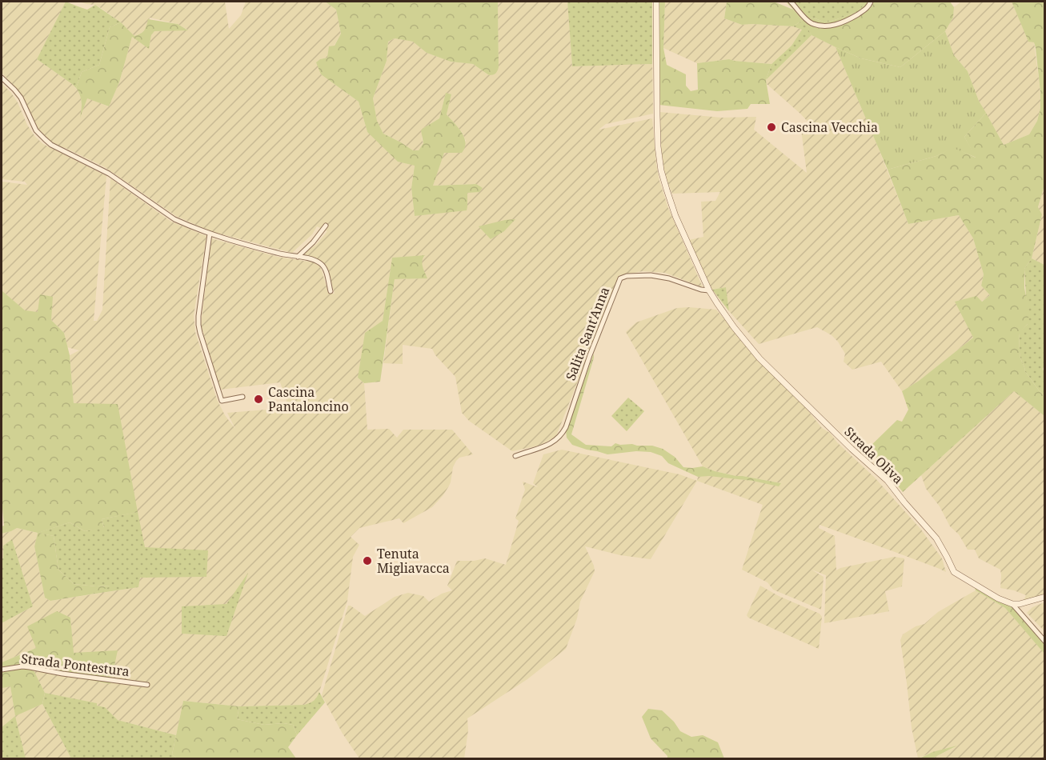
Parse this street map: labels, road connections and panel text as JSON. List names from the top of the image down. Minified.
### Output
{"streets":{"street":["Salita Sant'Anna","Strada Oliva","Strada Pontestura"]},"crossings":[["Salita Sant'Anna","Strada Oliva"]],"places":["Cascina Vecchia","Cascina Pantaloncino","Tenuta Migliavacca"]}
